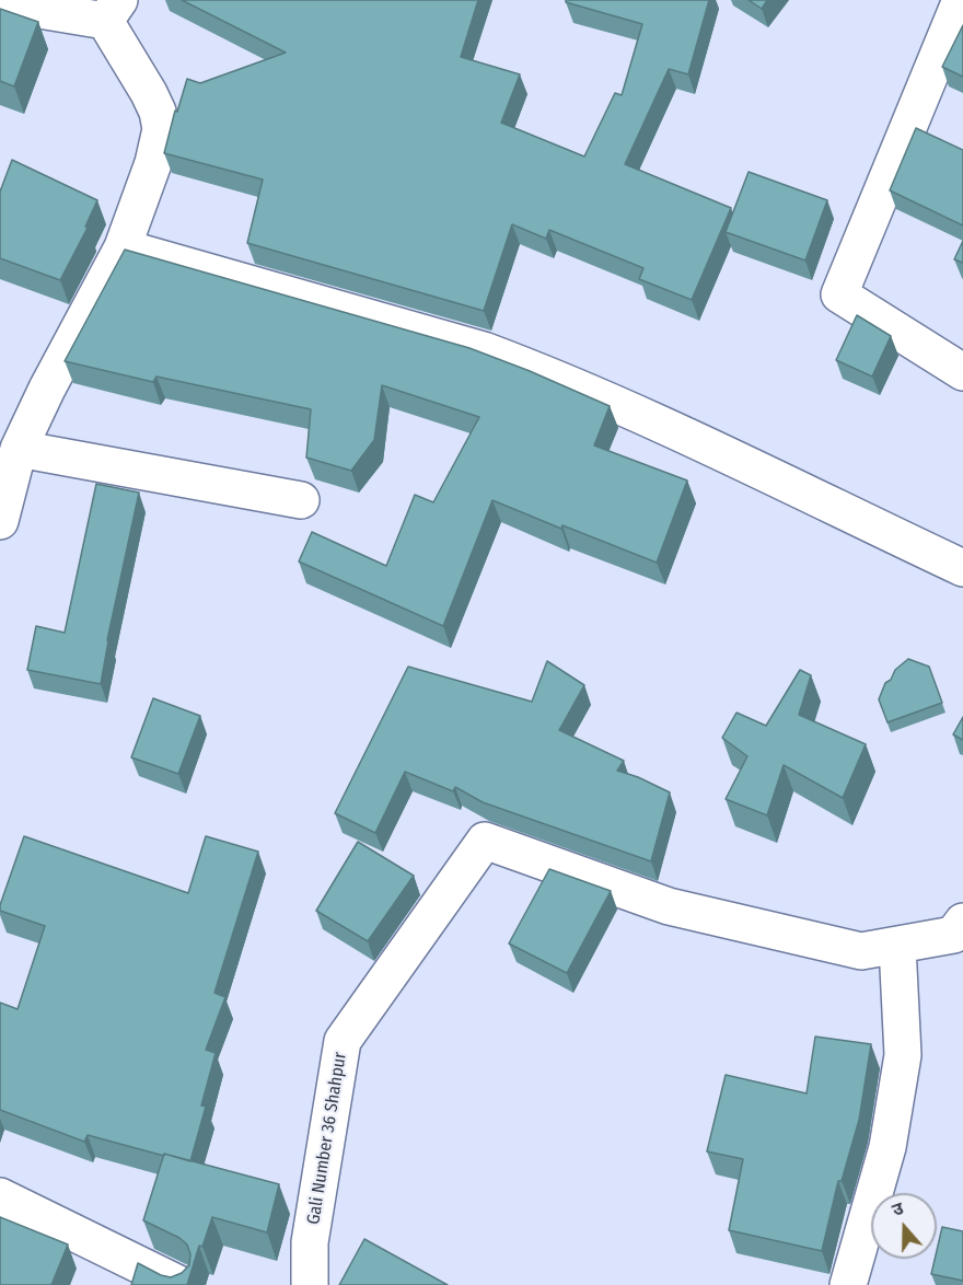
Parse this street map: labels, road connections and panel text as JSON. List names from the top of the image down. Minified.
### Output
{"streets":{"street":["Gali Number 36 Shahpur"]},"north":"top"}
